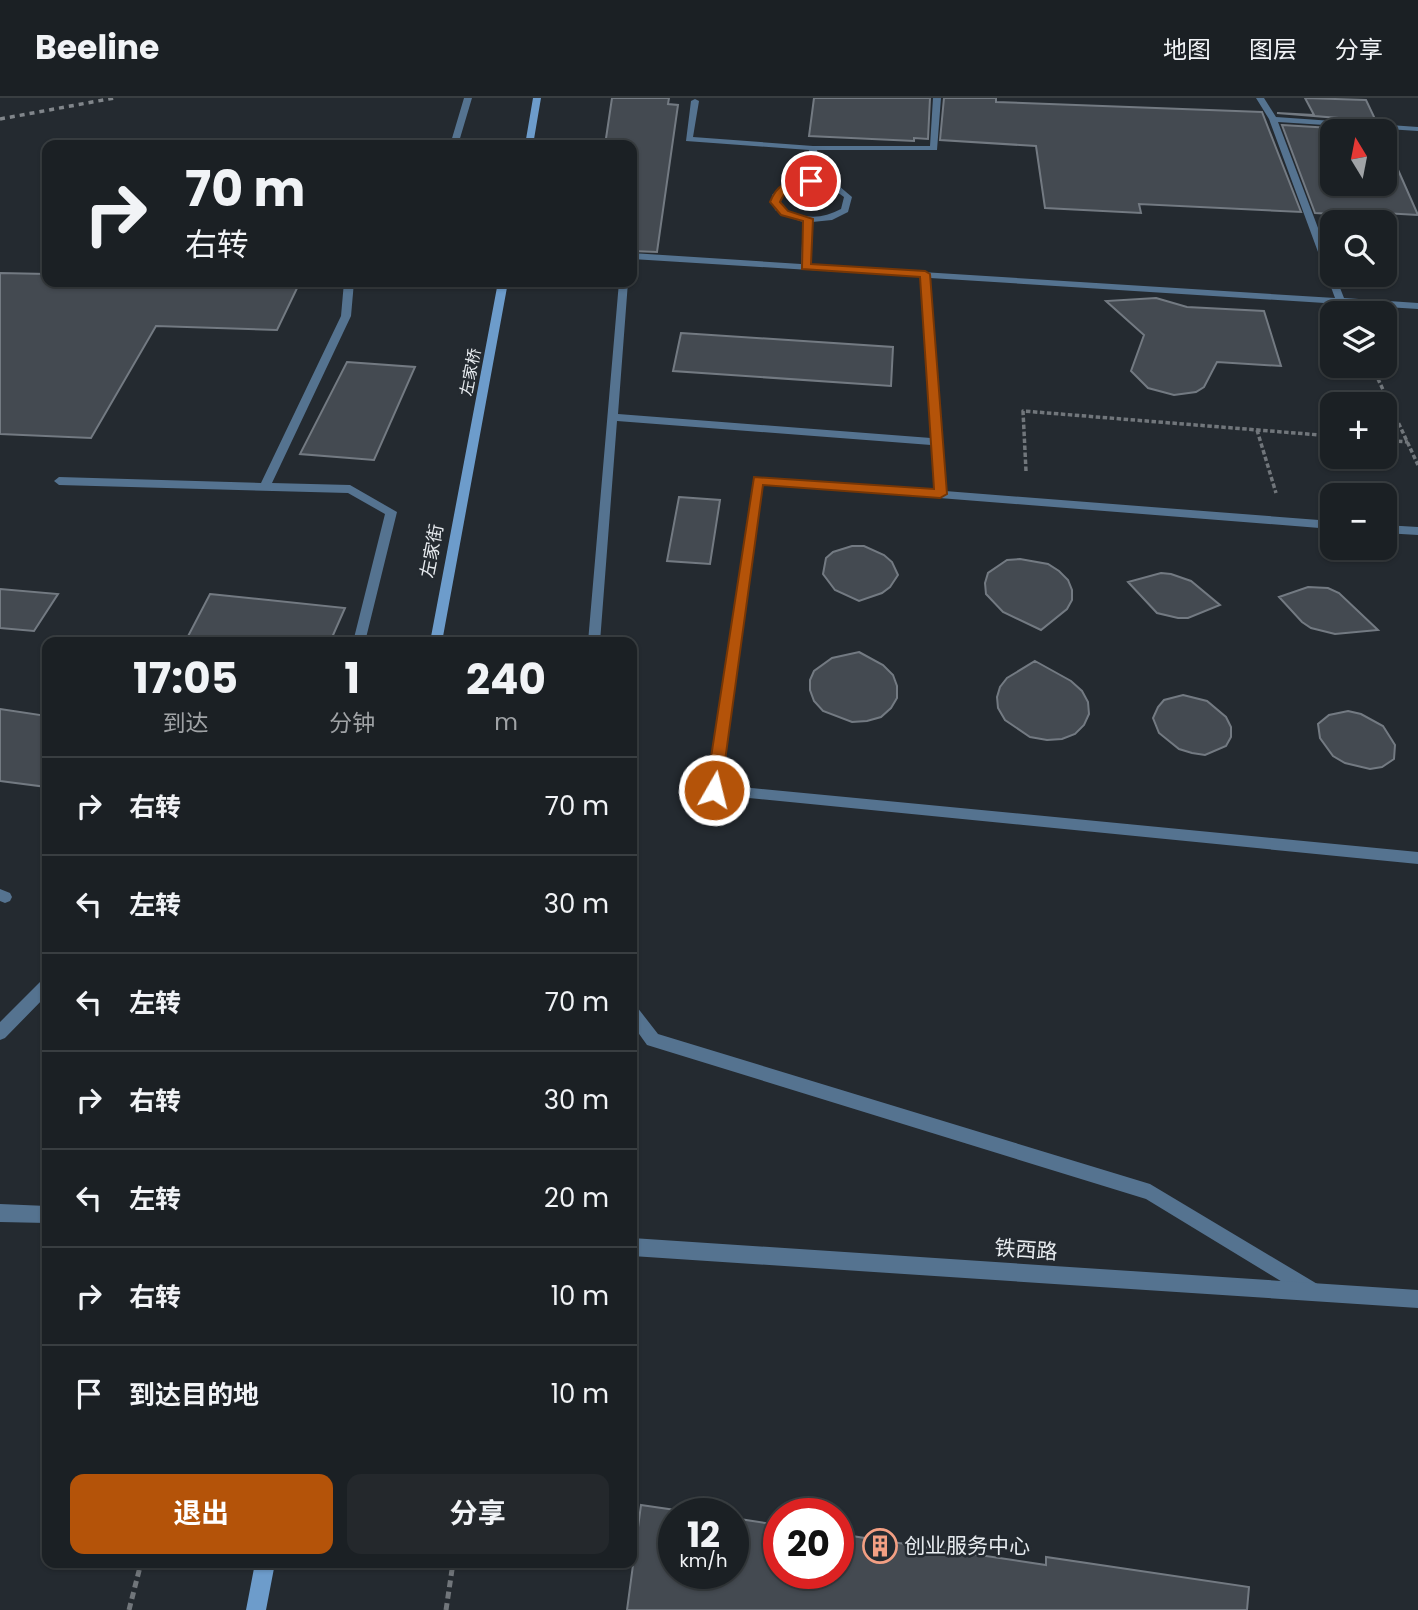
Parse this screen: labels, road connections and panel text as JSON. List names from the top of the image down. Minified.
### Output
{"streets":{"main road":["左家桥","左家街"],"street":["铁西路"]},"crossings":[["左家桥","左家街"]],"places":{"building":["创业服务中心"]},"north":"top","page":{"header":"Beeline","nav":["地图","图层","分享"],"map_buttons":["+","−"],"turn":["70 m","右转"],"eta":["17:05","到达","1","分钟","240","m"],"list":[{"name":"右转","value":"70 m"},{"name":"左转","value":"30 m"},{"name":"左转","value":"70 m"},{"name":"右转","value":"30 m"},{"name":"左转","value":"20 m"},{"name":"右转","value":"10 m"},{"name":"到达目的地","value":"10 m"}],"buttons":["退出","分享"],"speed":"12 km/h","limit":"20"}}
